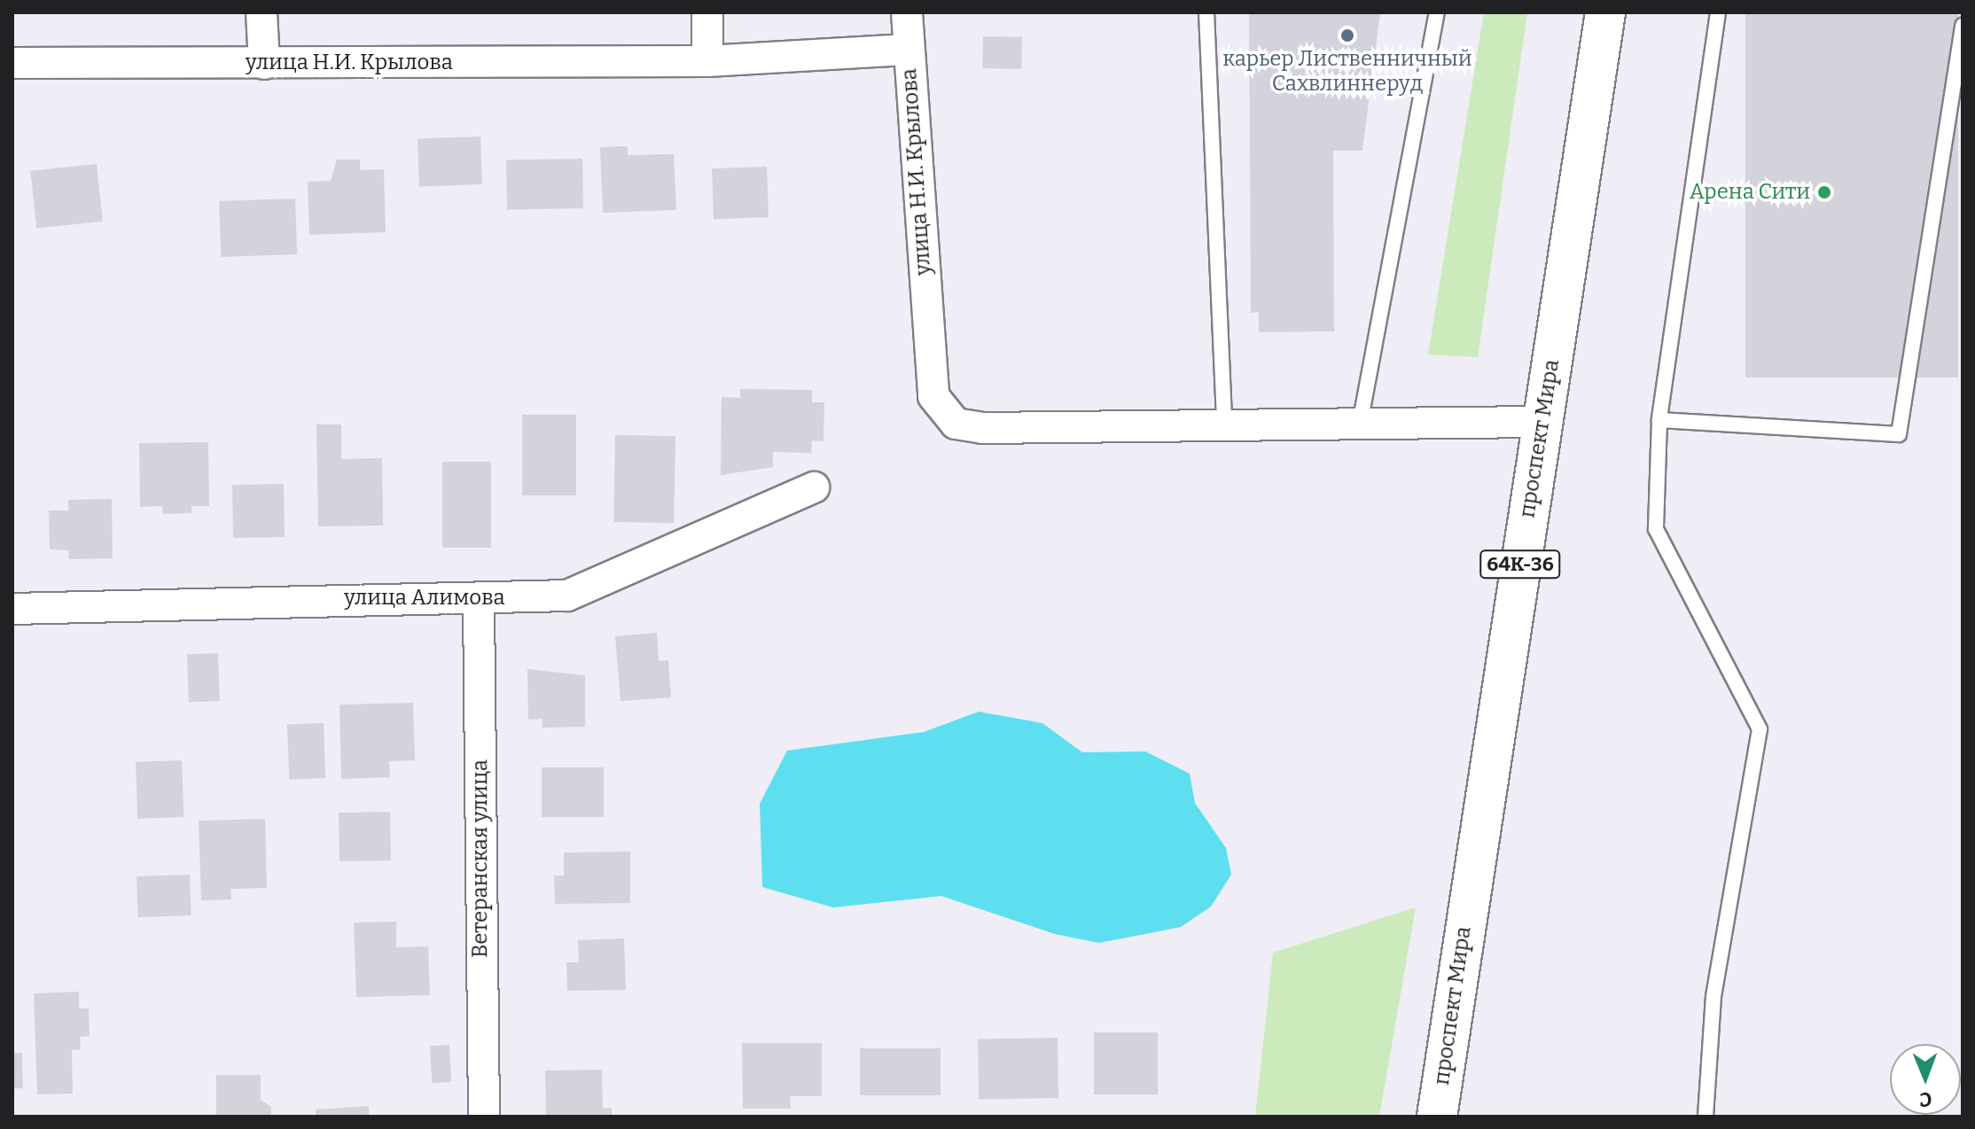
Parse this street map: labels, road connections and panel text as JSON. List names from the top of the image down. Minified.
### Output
{"streets":{"main road":["проспект Мира","64К-36"],"street":["улица Н.И. Крылова","улица Алимова","Ветеранская улица"]},"crossings":[["улица Н.И. Крылова","проспект Мира"],["улица Алимова","Ветеранская улица"]],"places":["карьер Лиственничный Сахвлиннеруд","Арена Сити"],"north":"bottom"}
